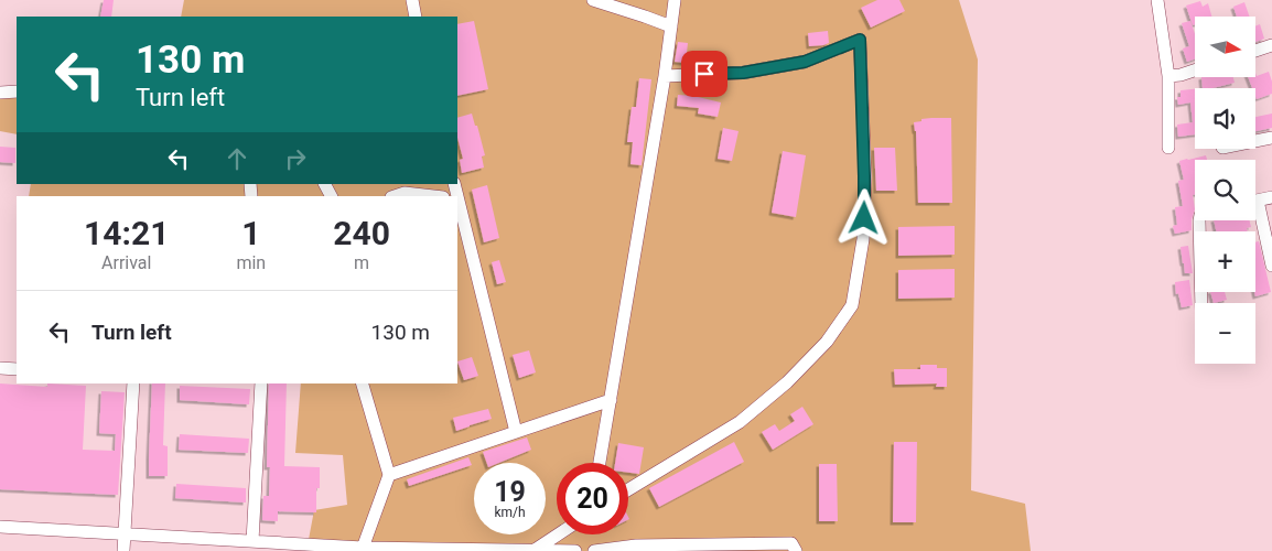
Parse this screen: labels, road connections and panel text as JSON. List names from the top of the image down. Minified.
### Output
{"north":"right","page":{"map_buttons":["+","−"],"turn":["130 m","Turn left"],"eta":["14:21","Arrival","1","min","240","m"],"list":[{"name":"Turn left","value":"130 m"}],"speed":"19 km/h","limit":"20"}}
